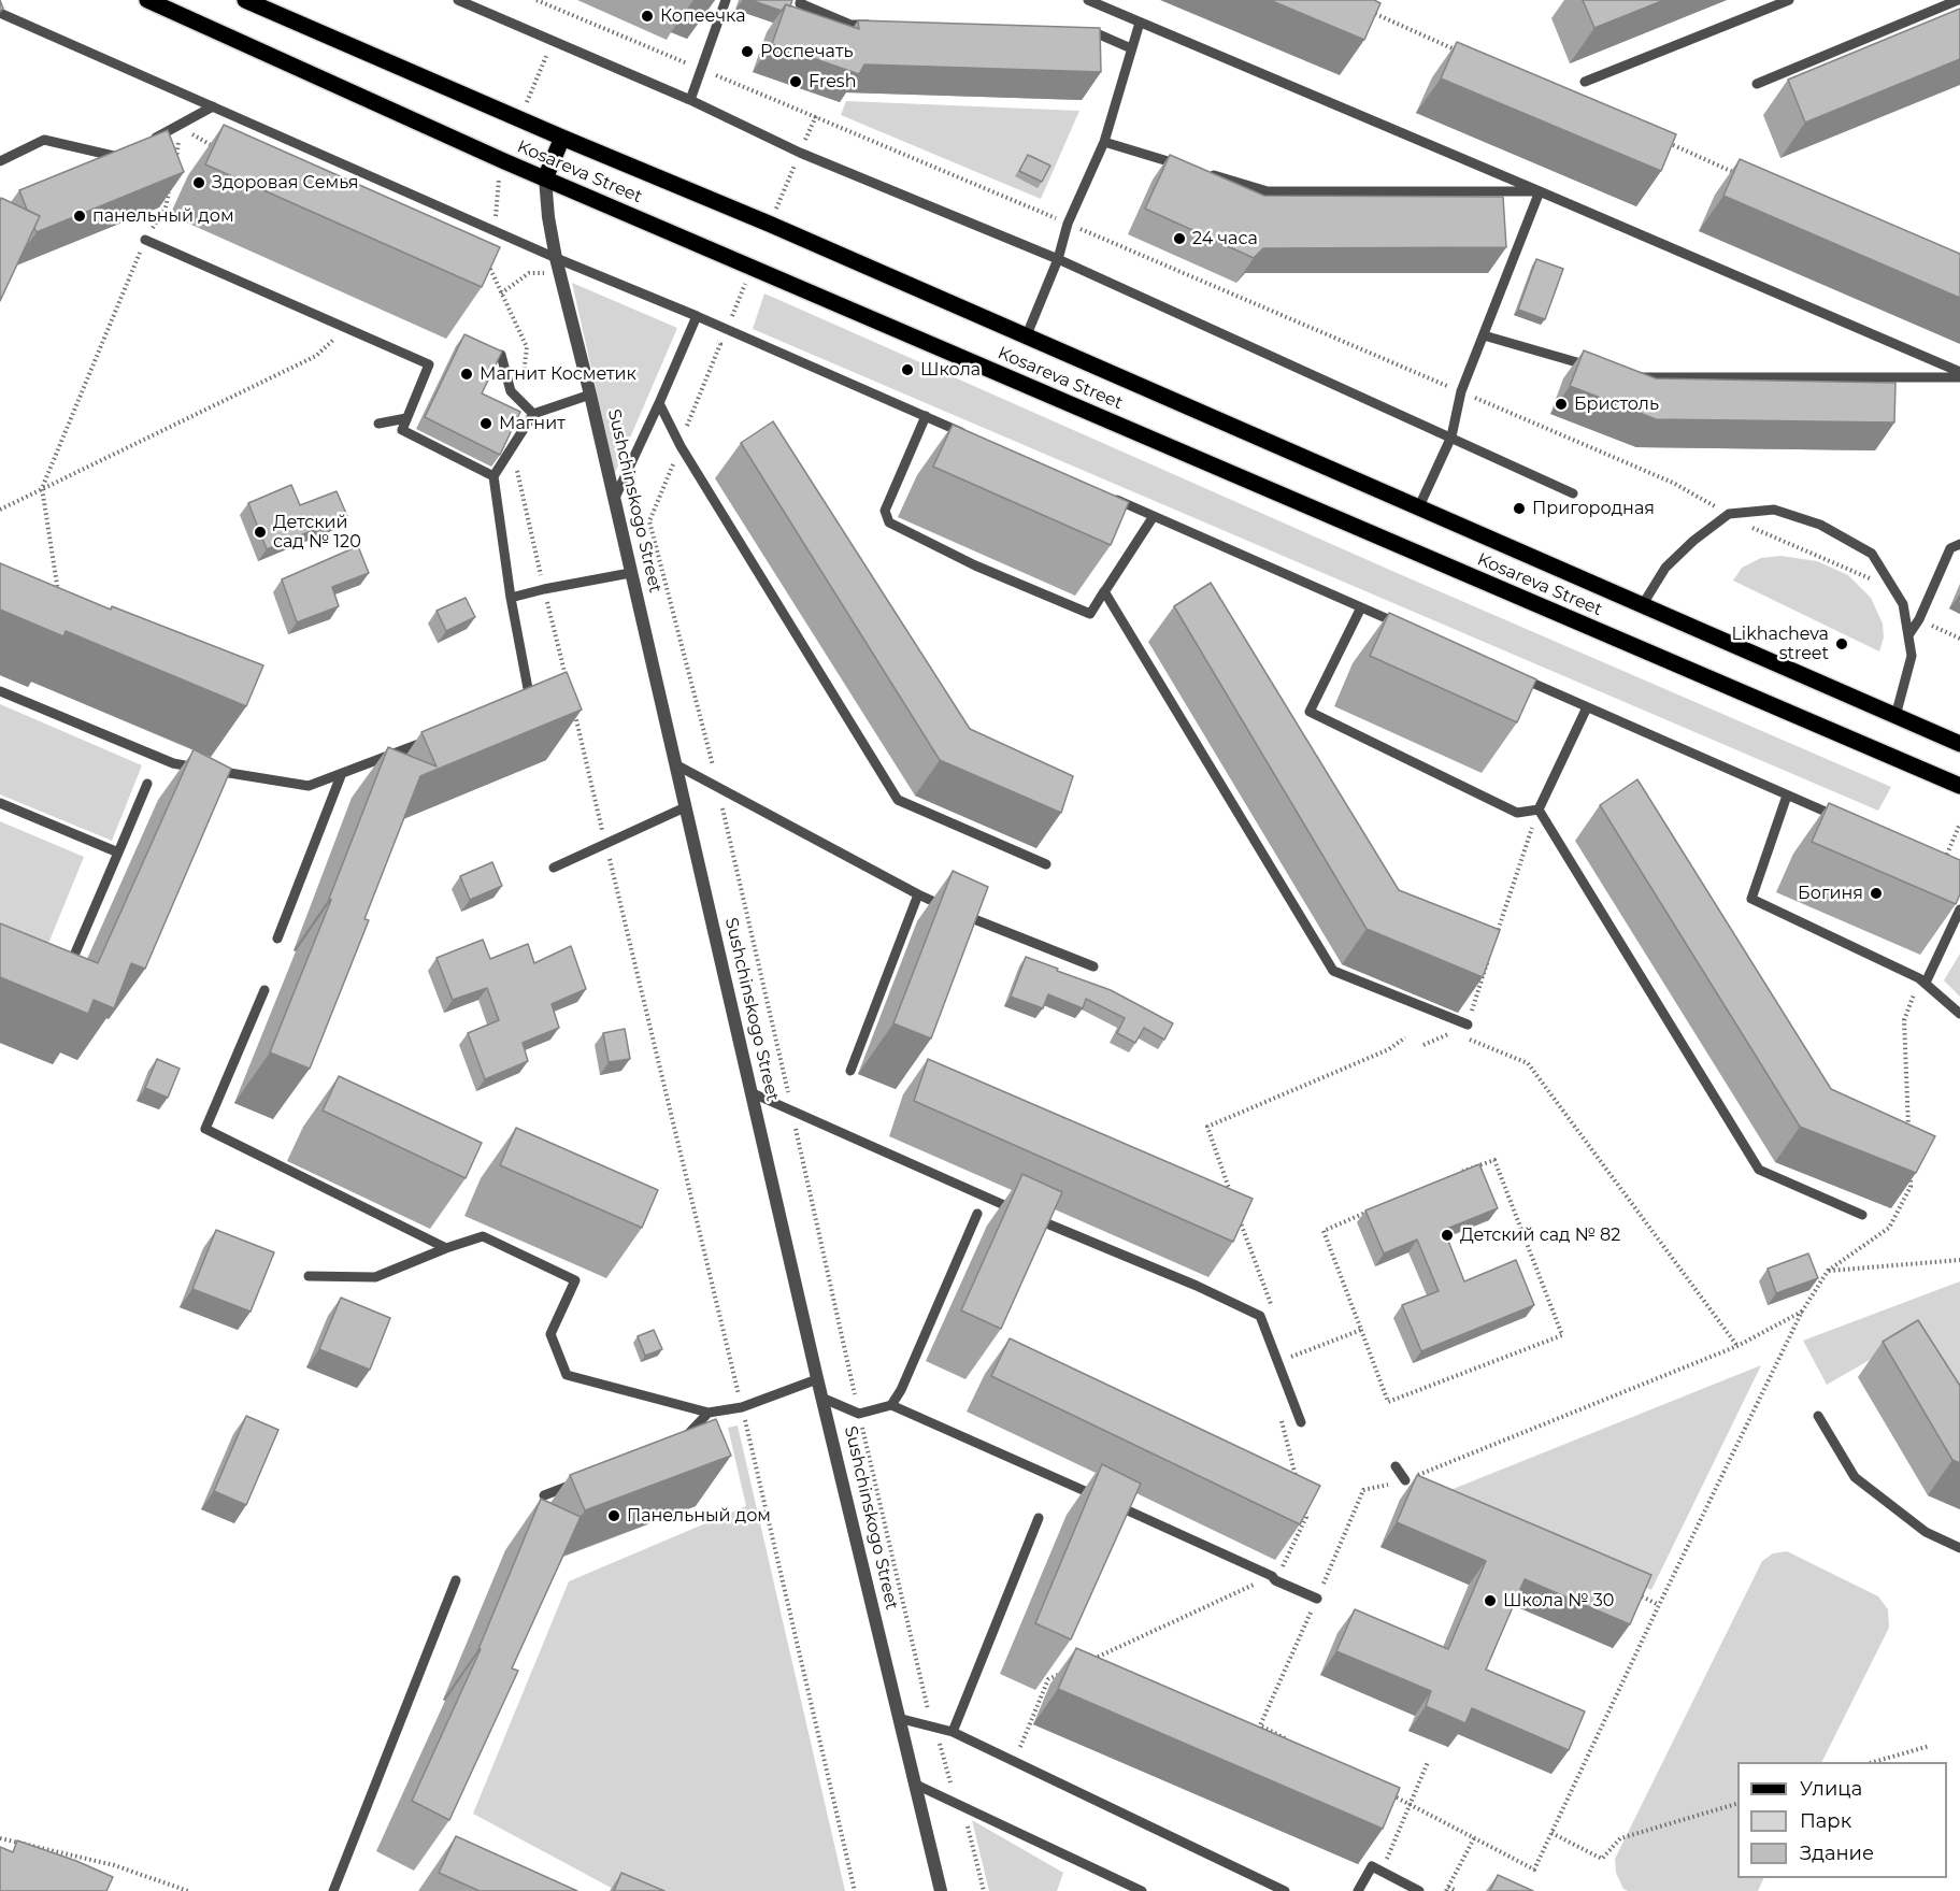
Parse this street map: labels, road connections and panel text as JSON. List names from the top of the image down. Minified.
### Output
{"streets":{"main road":["Kosareva Street","Sushchinskogo Street"]},"crossings":[["Kosareva Street","Sushchinskogo Street"]],"places":["Копеечка","Роспечать","Fresh","Здоровая Семья","панельный дом","24 часа","Школа","Магнит Косметик","Бристоль","Магнит","Пригородная","Детский сад № 120","Likhacheva street","Богиня","Детский сад № 82","Панельный дом","Школа № 30"],"legend":["Улица","Парк","Здание"]}
